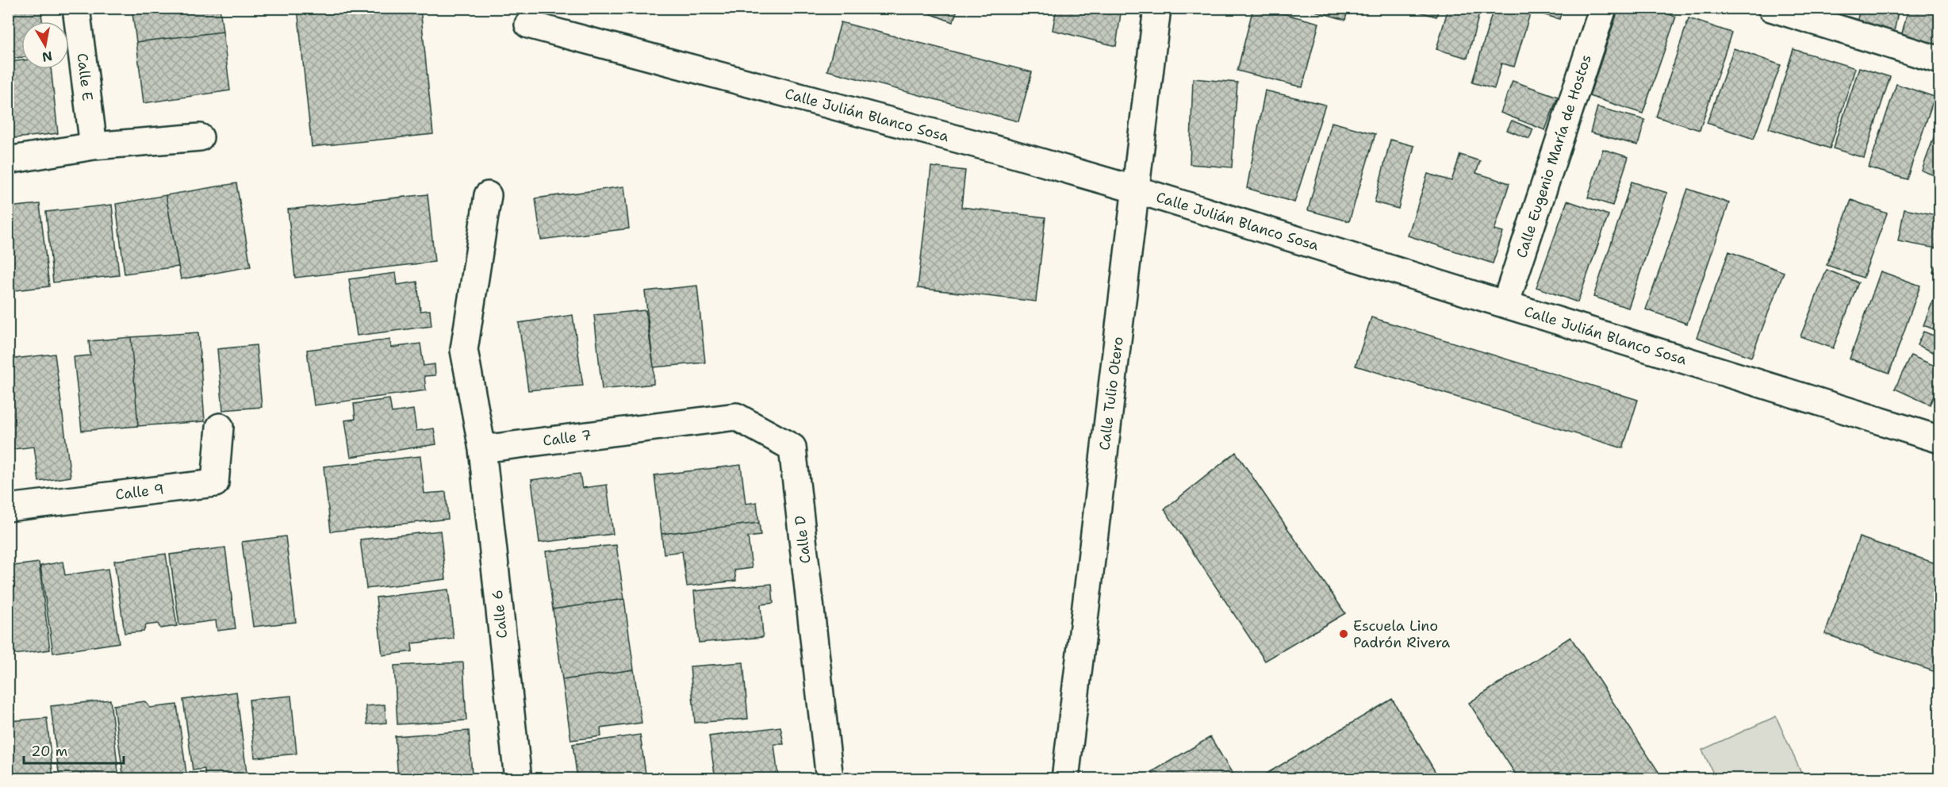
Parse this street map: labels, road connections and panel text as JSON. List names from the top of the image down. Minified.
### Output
{"streets":{"street":["Calle E","Calle Julián Blanco Sosa","Calle Eugenio María de Hostos","Calle Tulio Otero","Calle 7","Calle 9","Calle D","Calle 6"]},"crossings":[["Calle Julián Blanco Sosa","Calle Eugenio María de Hostos"],["Calle Julián Blanco Sosa","Calle Tulio Otero"],["Calle 7","Calle D"],["Calle 7","Calle 6"]],"places":["Escuela Lino Padrón Rivera"],"scale_bar":"20 m","north":"bottom"}
